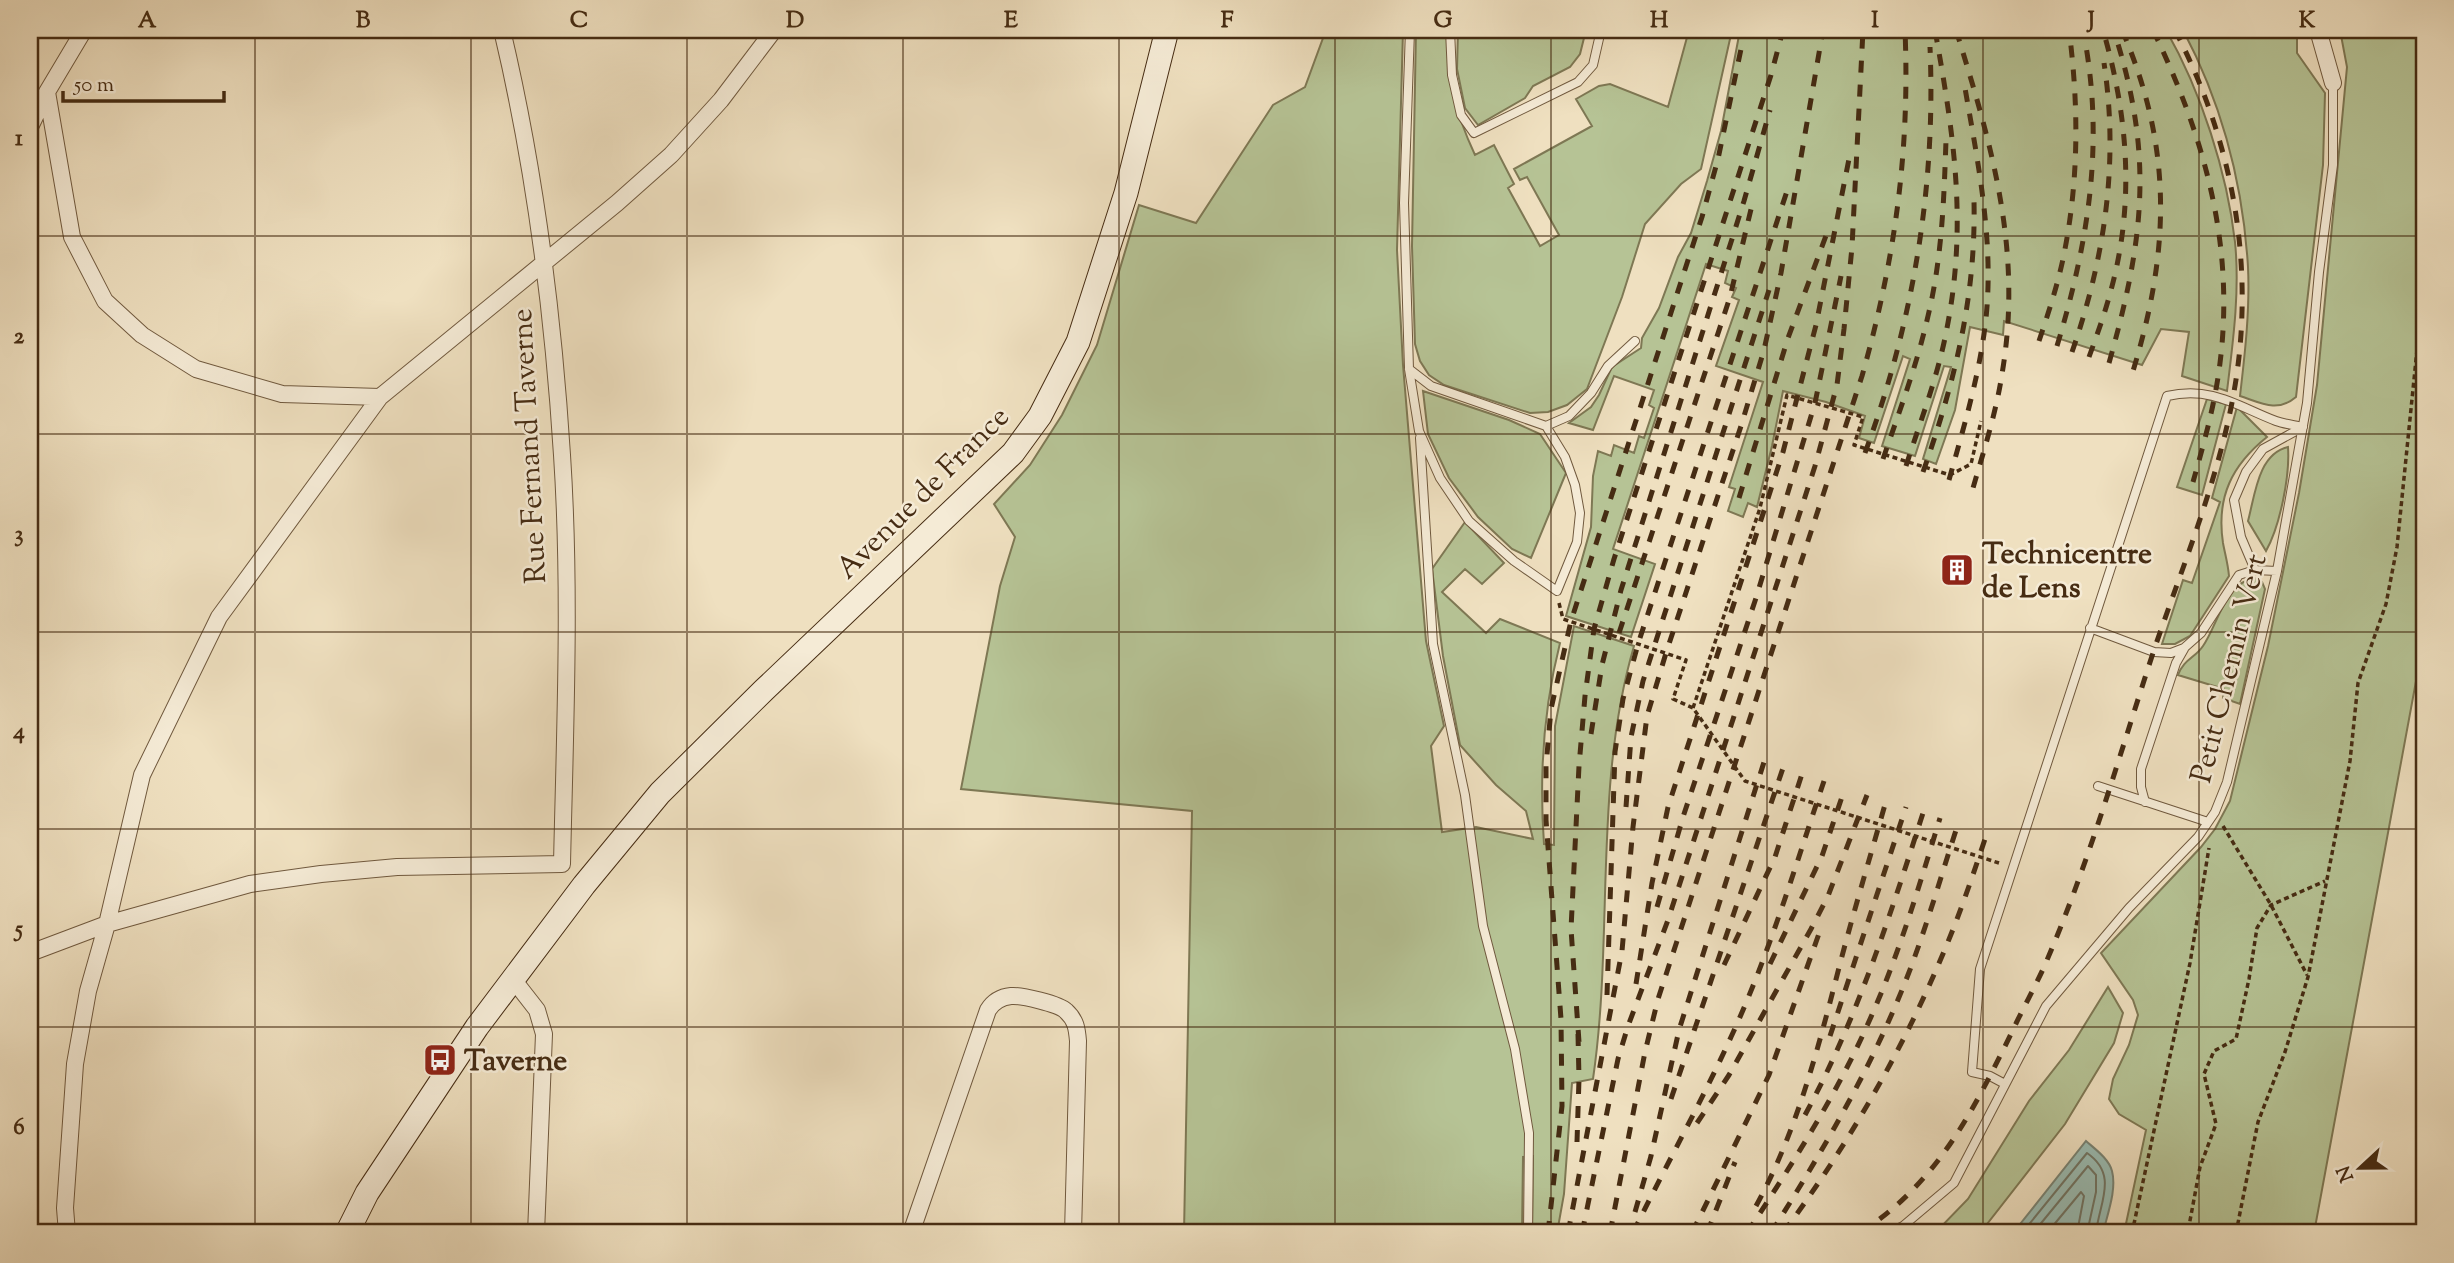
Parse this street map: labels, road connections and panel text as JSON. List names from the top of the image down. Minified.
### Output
{"streets":{"street":["Rue Fernand Taverne","Avenue de France"],"lane":["Petit Chemin Vert"]},"places":{"building":["Technicentre de Lens"],"bus stop":["Taverne"]},"scale_bar":"50 m","north":"left","grid":{"columns":["A","B","C","D","E","F","G","H","I","J","K"],"rows":["1","2","3","4","5","6"]}}
